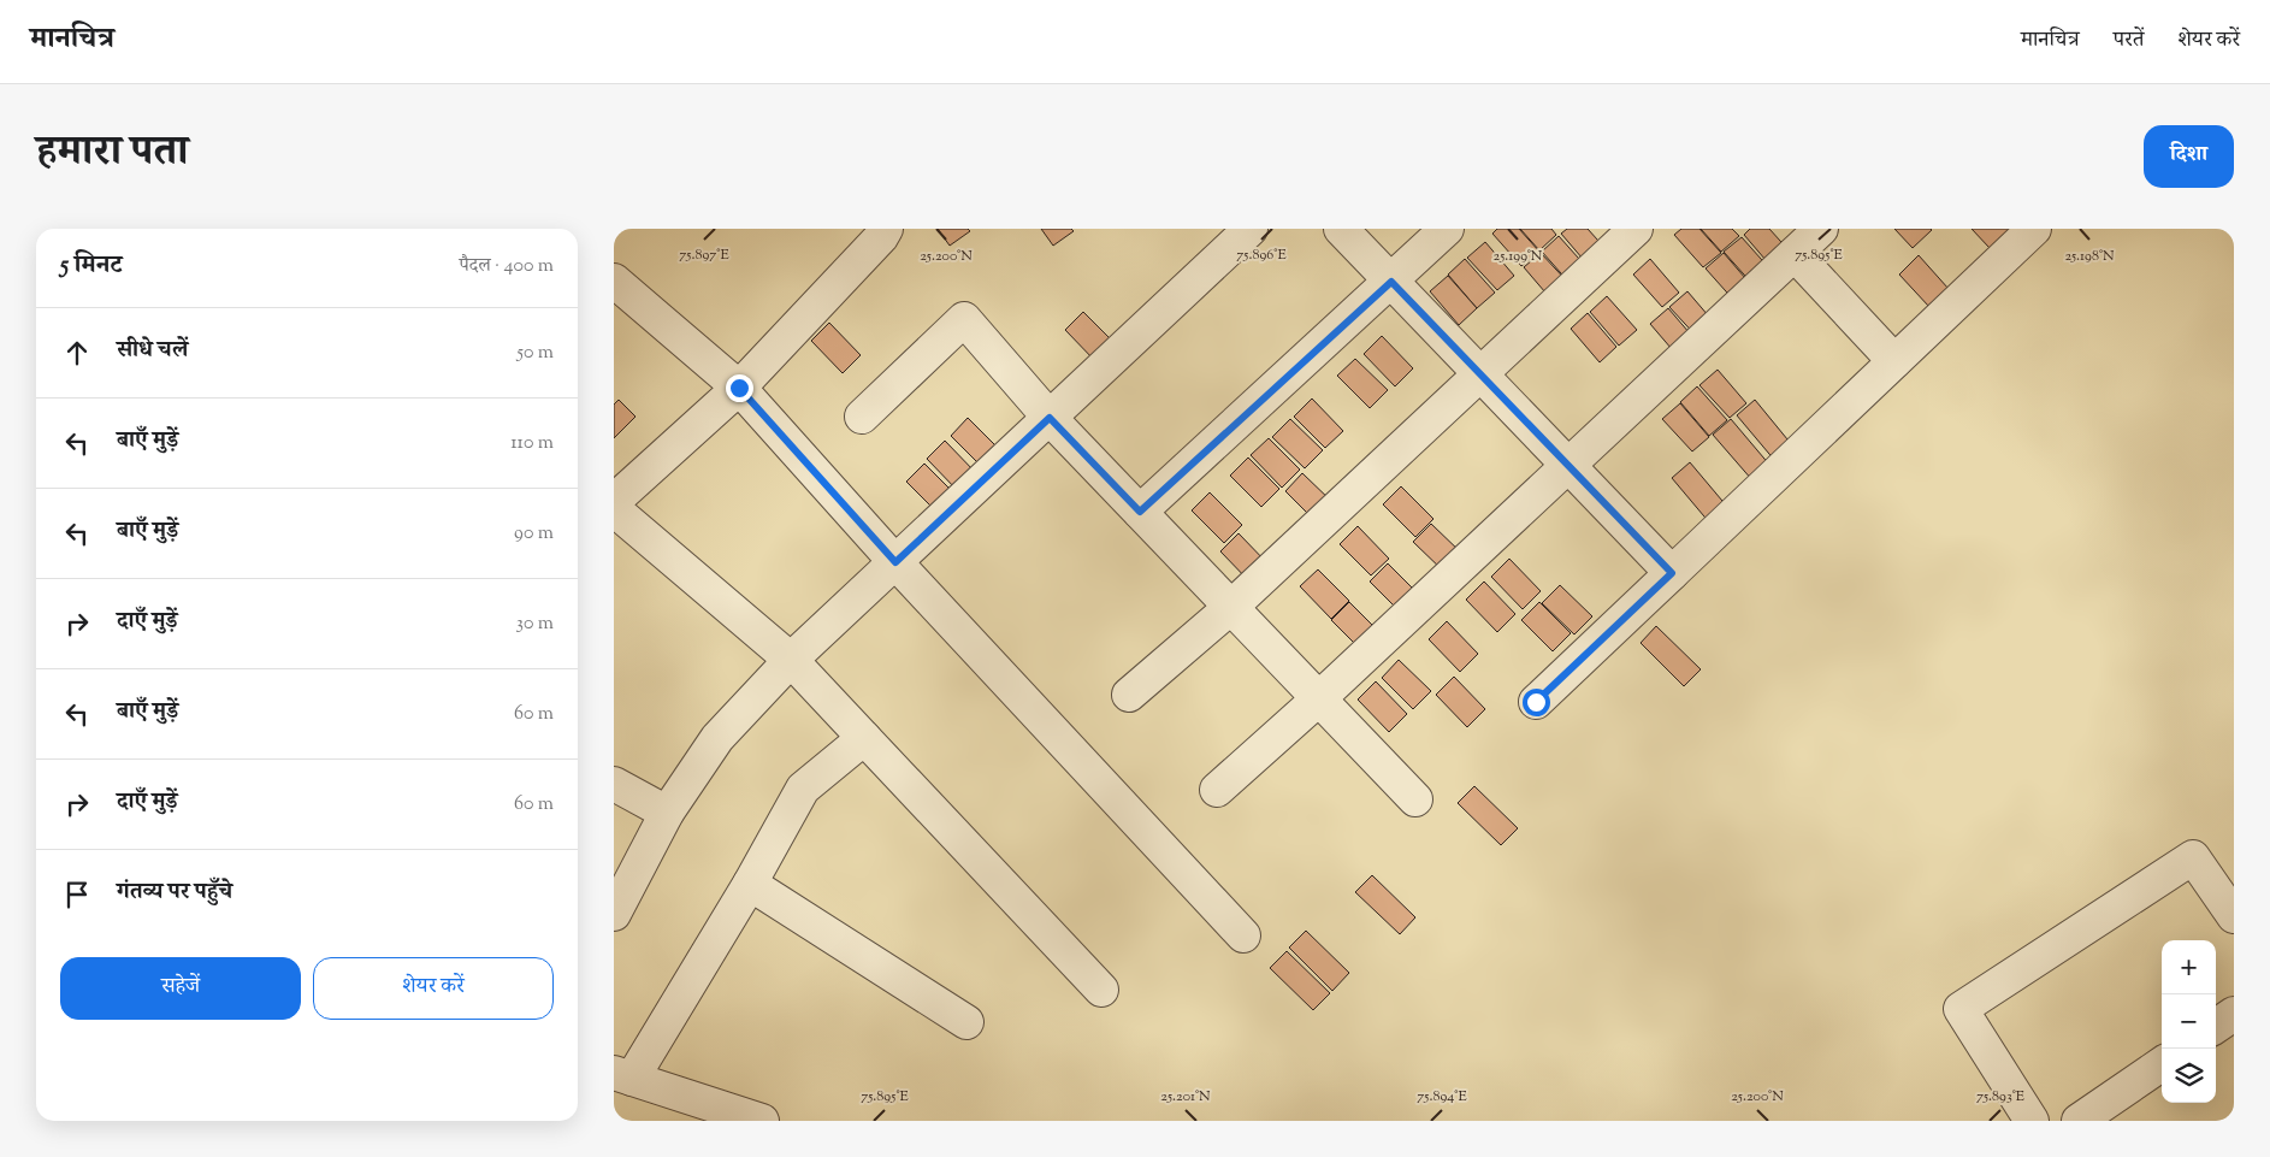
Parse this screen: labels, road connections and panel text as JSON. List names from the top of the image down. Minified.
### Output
{"page":{"header":"मानचित्र","nav":["मानचित्र","परतें","शेयर करें"],"title":"हमारा पता","buttons":["दिशा",["सहेजें","शेयर करें"]],"heading":["5 मिनट","पैदल · 400 m"],"list":[["सीधे चलें","50 m"],["बाएँ मुड़ें","110 m"],["बाएँ मुड़ें","90 m"],["दाएँ मुड़ें","30 m"],["बाएँ मुड़ें","60 m"],["दाएँ मुड़ें","60 m"],"गंतव्य पर पहुँचे"],"map_buttons":["+","−"]},"coordinates":["75.897°E","75.896°E","75.895°E","25.199°N","25.198°N","25.200°N","25.201°N","75.894°E","75.893°E"]}
